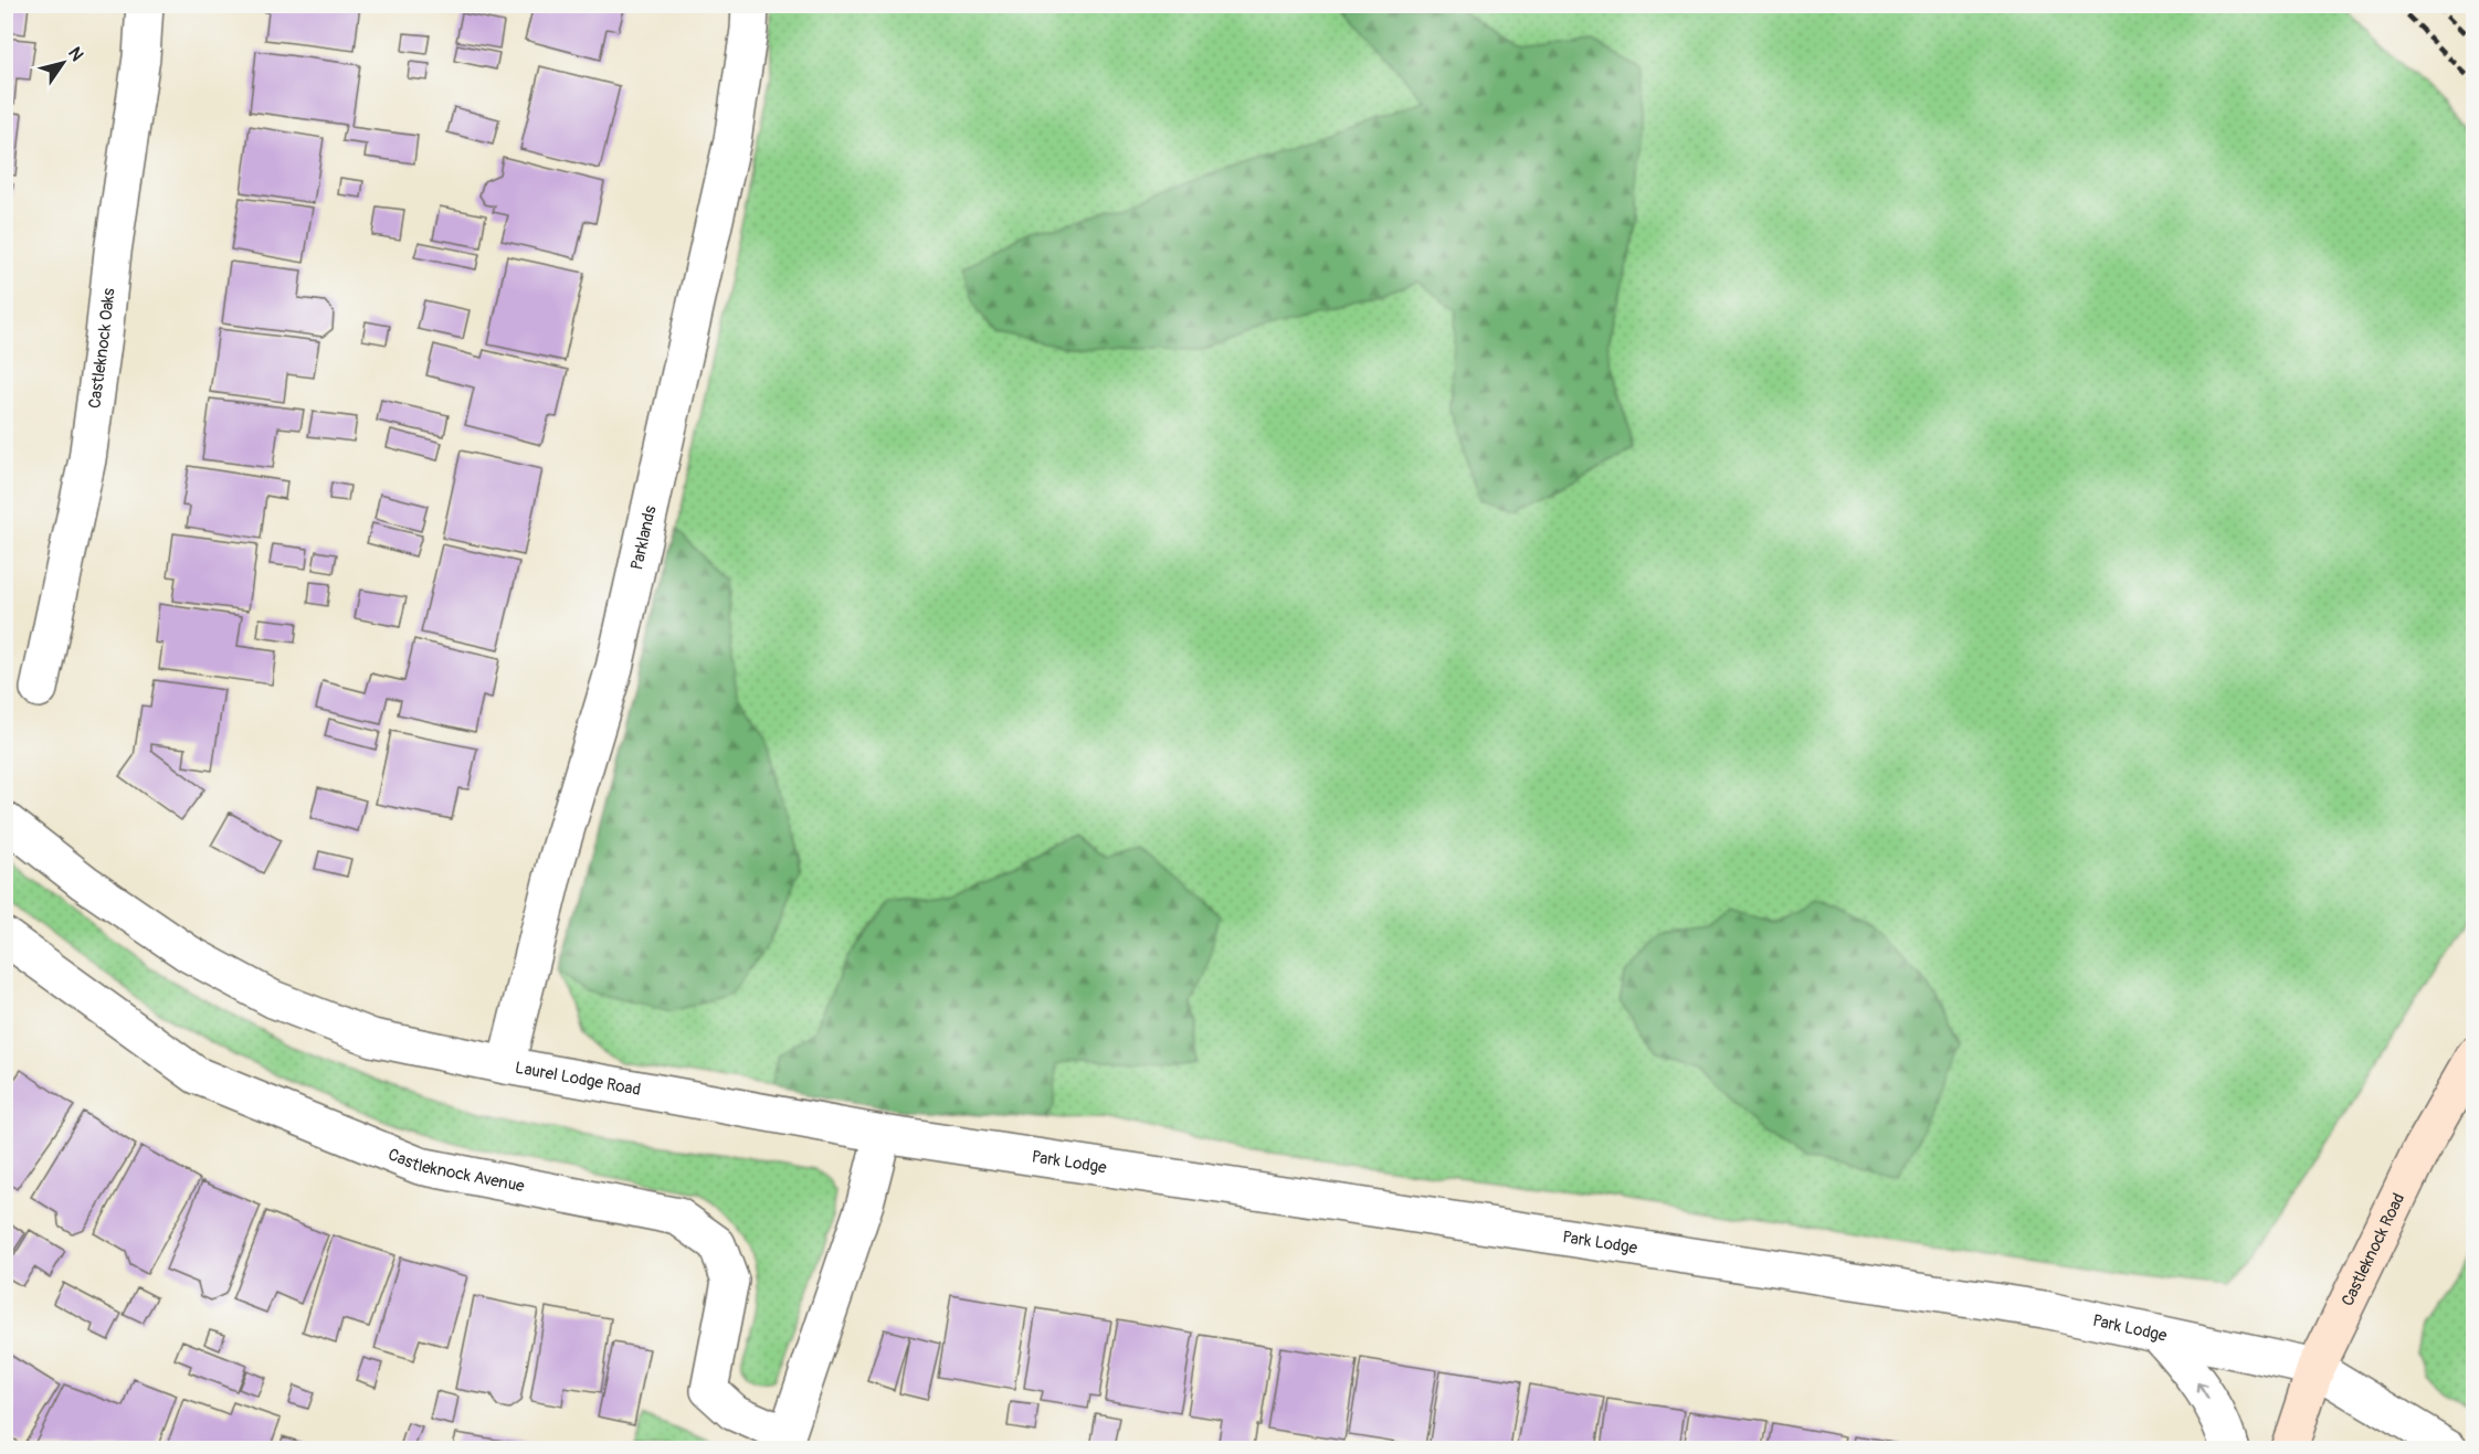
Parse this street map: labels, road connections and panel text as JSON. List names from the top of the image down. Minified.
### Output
{"streets":{"main road":["Castleknock Road"],"street":["Castleknock Oaks","Parklands","Laurel Lodge Road","Park Lodge","Castleknock Avenue"]},"crossings":[["Parklands","Laurel Lodge Road"],["Laurel Lodge Road","Park Lodge"],["Park Lodge","Castleknock Road"]],"north":"top right"}
